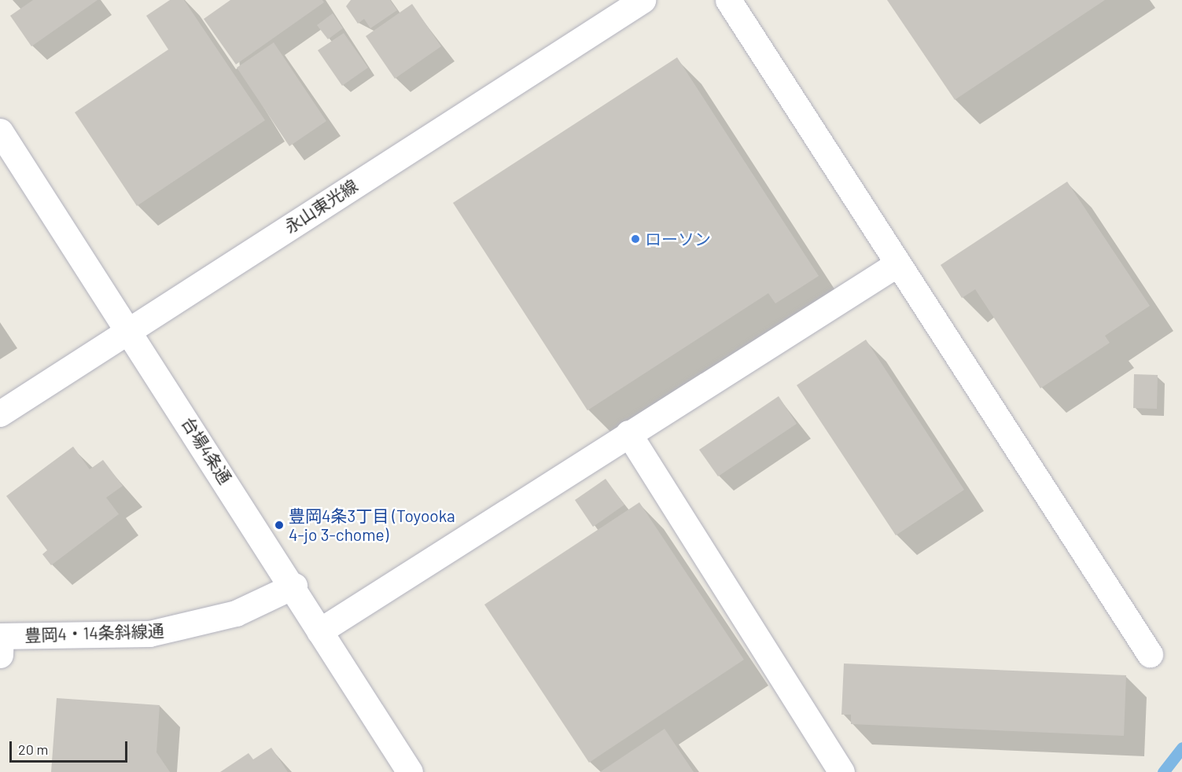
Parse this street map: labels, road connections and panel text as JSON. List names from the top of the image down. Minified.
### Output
{"streets":{"street":["永山東光線","台場4条通","豊岡4・14条斜線通"]},"crossings":[["永山東光線","台場4条通"],["台場4条通","豊岡4・14条斜線通"]],"places":["ローソン","豊岡4条3丁目 (Toyooka 4-jo 3-chome)"],"scale_bar":"20 m"}
